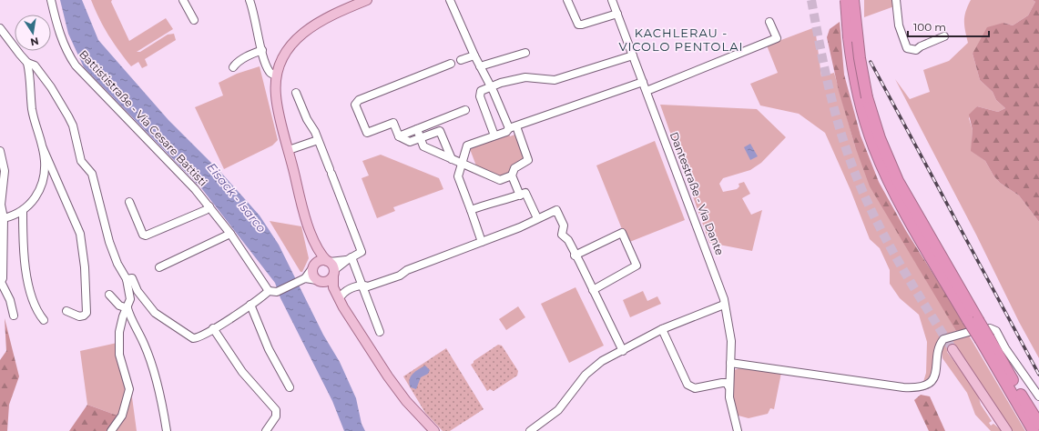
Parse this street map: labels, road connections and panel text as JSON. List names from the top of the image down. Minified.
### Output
{"streets":{"street":["Battististraße - Via Cesare Battisti","Dantestraße - Via Dante"]},"districts":["KACHLERAU - VICOLO PENTOLAI"],"water":["Eisack - Isarco"],"scale_bar":"100 m","north":"bottom"}
